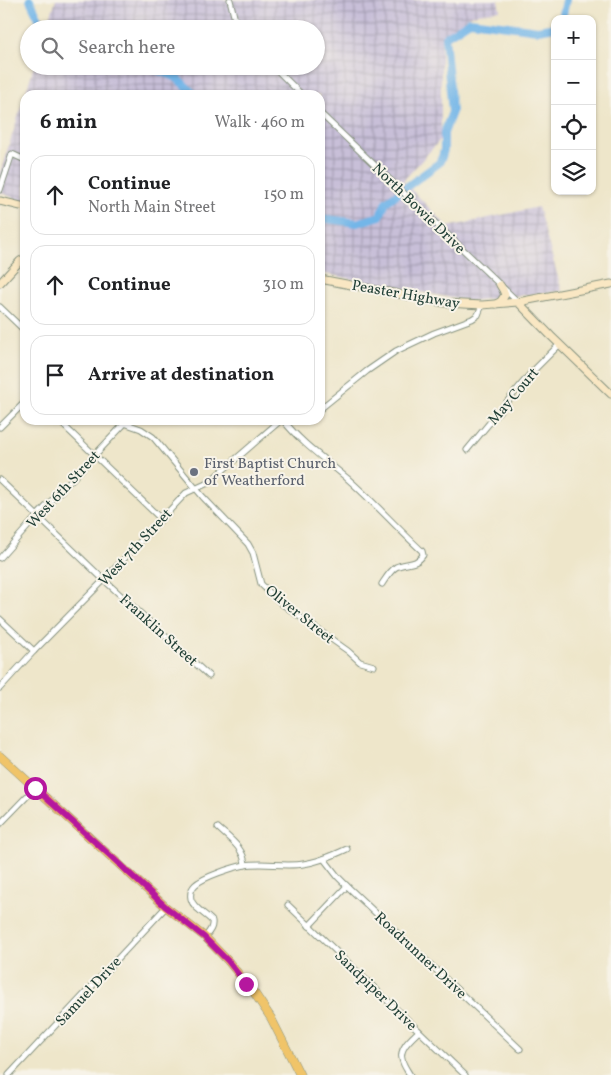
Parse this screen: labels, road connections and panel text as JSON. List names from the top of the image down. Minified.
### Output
{"streets":{"main road":["Peaster Highway"],"street":["North Bowie Drive","May Court","West 6th Street","West 7th Street","Oliver Street","Franklin Street","Roadrunner Drive","Sandpiper Drive","Samuel Drive"]},"crossings":[["North Bowie Drive","Peaster Highway"],["West 6th Street","Franklin Street"],["West 7th Street","Oliver Street"],["West 7th Street","Franklin Street"]],"places":["First Baptist Church of Weatherford"],"page":{"map_buttons":["+","−"],"search":"Search here","heading":["6 min","Walk · 460 m"],"list":[["Continue","North Main Street","150 m"],["Continue","310 m"],"Arrive at destination"]}}
